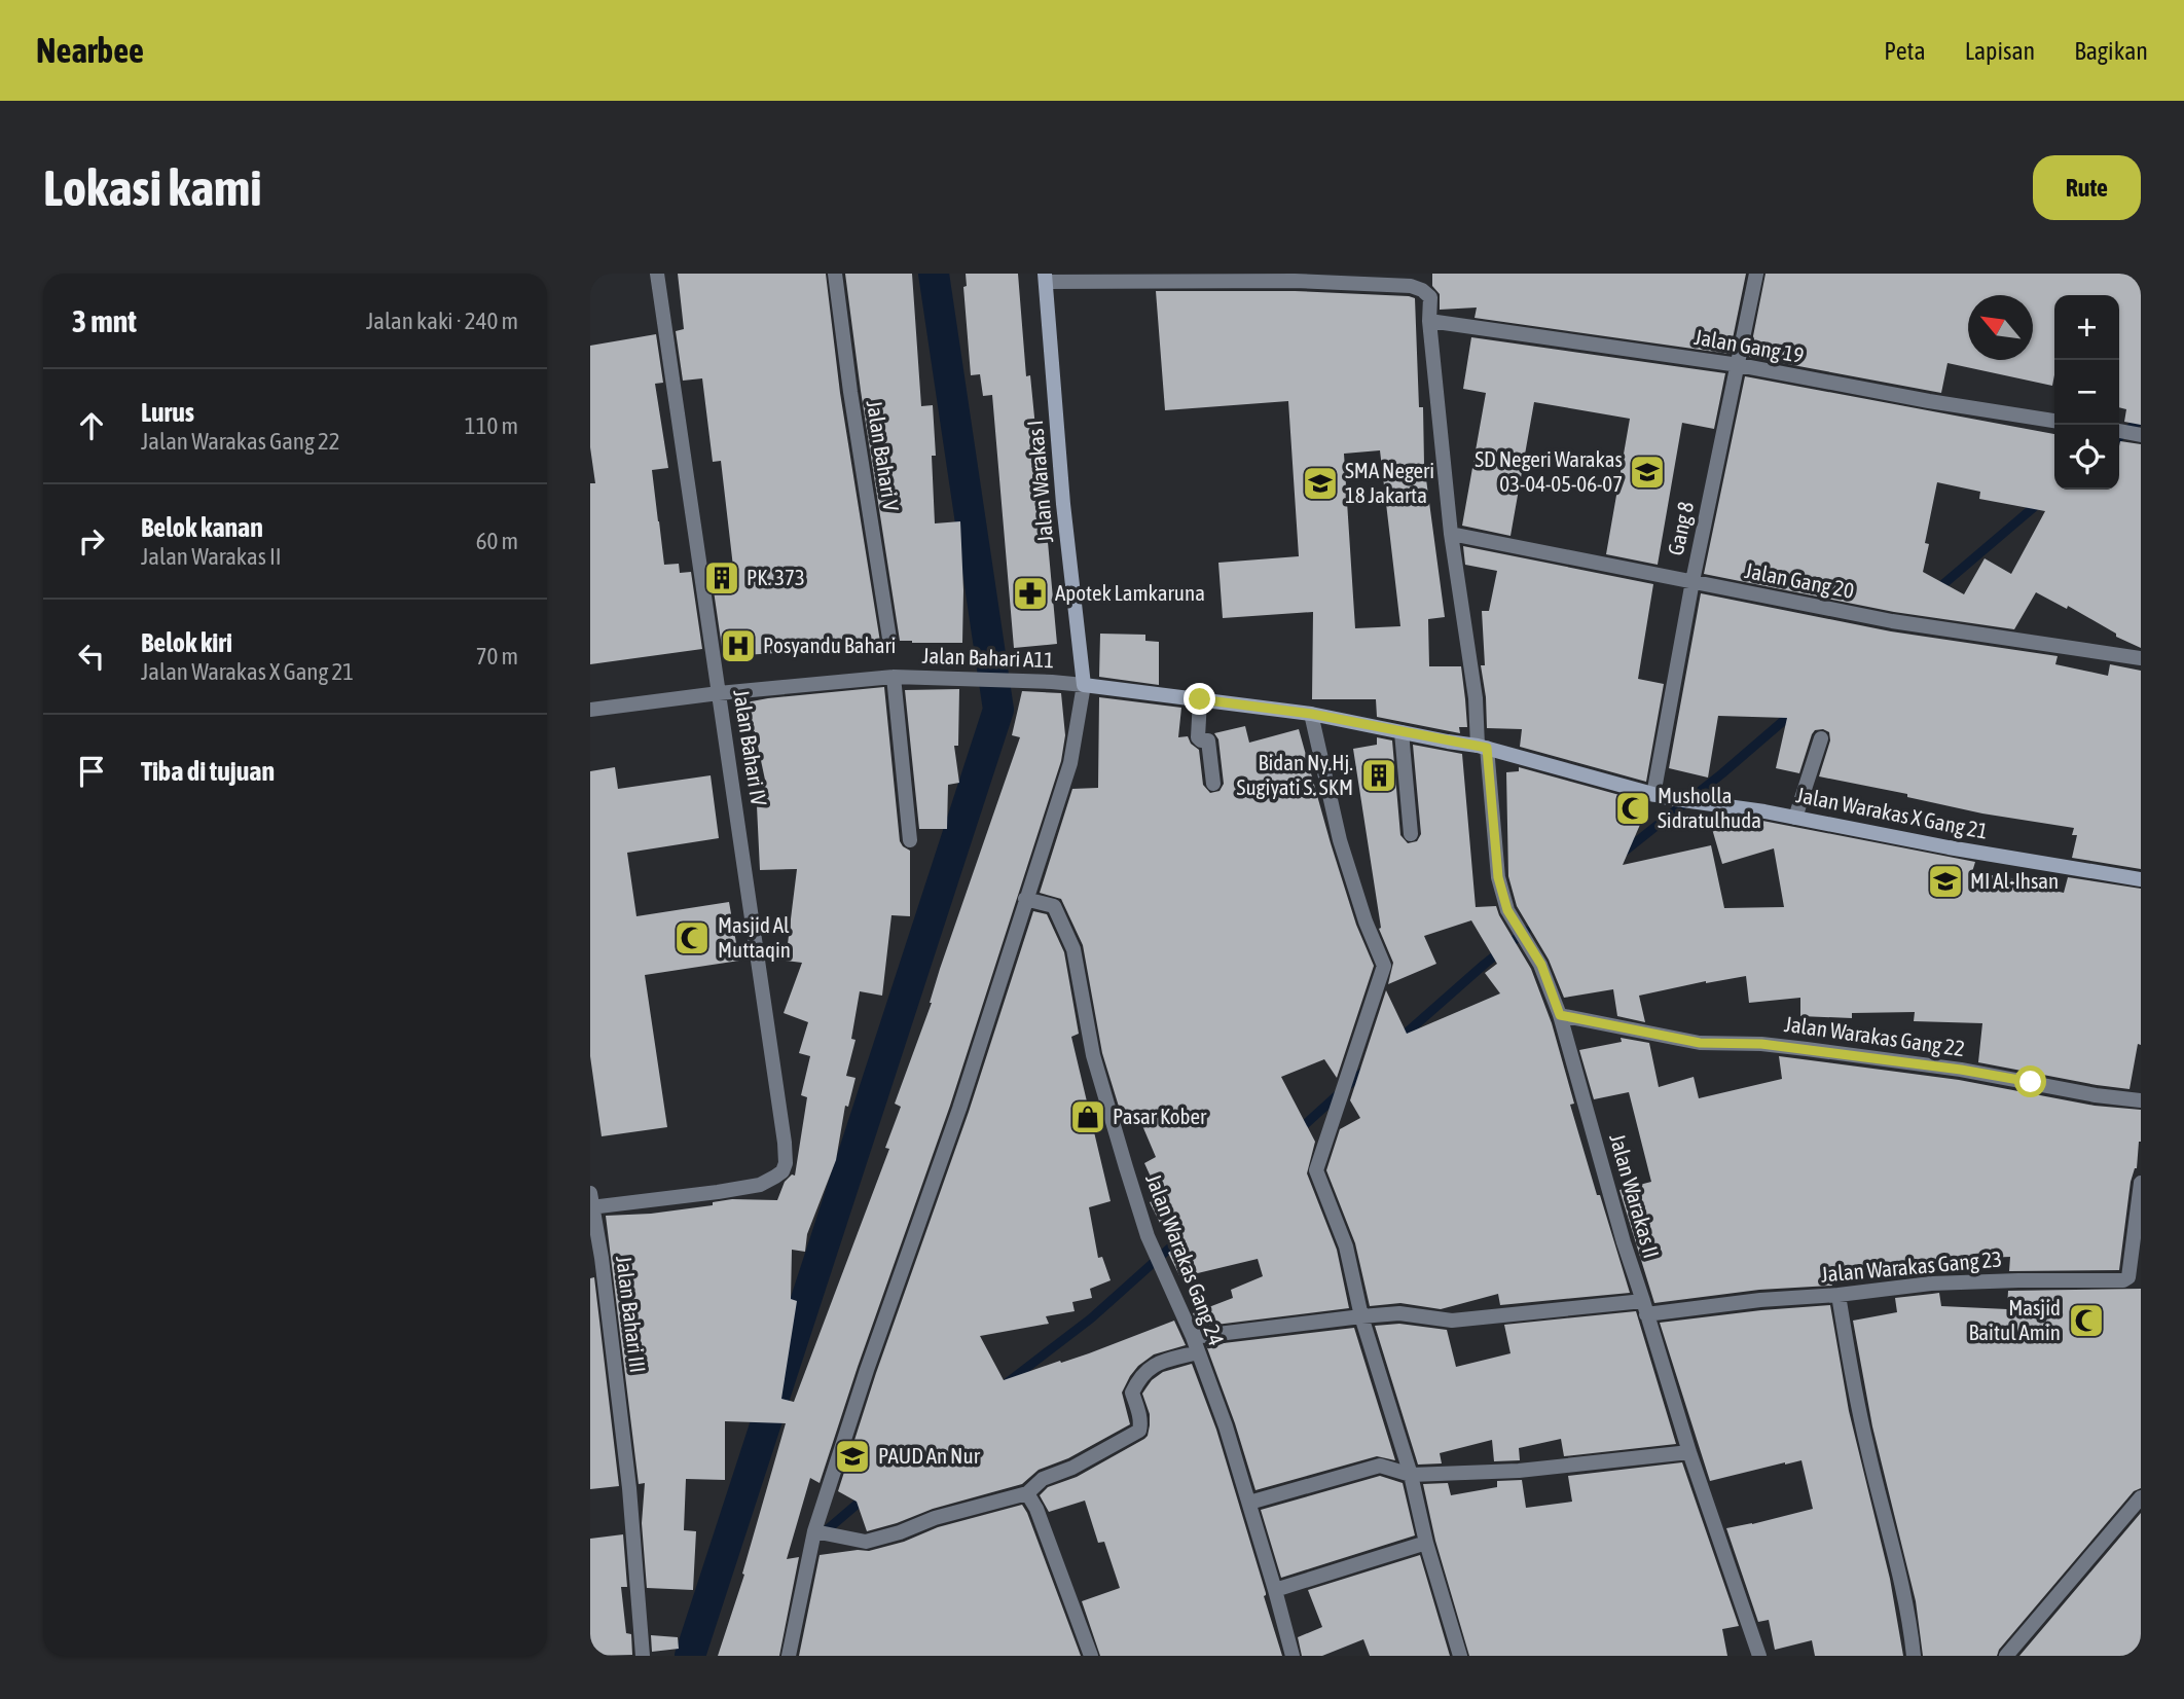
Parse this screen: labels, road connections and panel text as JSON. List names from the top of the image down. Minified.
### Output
{"streets":{"street":["Jalan Gang 19","Jalan Bahari V","Jalan Warakas I","Gang 8","Jalan Gang 20","Jalan Bahari A11","Jalan Bahari IV","Jalan Warakas X Gang 21","Jalan Warakas Gang 22","Jalan Warakas II","Jalan Warakas Gang 24","Jalan Warakas Gang 23","Jalan Bahari III"]},"crossings":[["Jalan Gang 19","Gang 8"],["Jalan Gang 19","Jalan Warakas II"],["Jalan Warakas I","Jalan Bahari A11"],["Jalan Warakas I","Jalan Warakas X Gang 21"],["Gang 8","Jalan Gang 20"],["Gang 8","Jalan Warakas X Gang 21"],["Jalan Gang 20","Jalan Warakas II"],["Jalan Bahari A11","Jalan Bahari IV"],["Jalan Bahari A11","Jalan Warakas X Gang 21"],["Jalan Bahari IV","Jalan Bahari III"],["Jalan Warakas X Gang 21","Jalan Warakas II"],["Jalan Warakas Gang 22","Jalan Warakas II"],["Jalan Warakas II","Jalan Warakas Gang 23"],["Jalan Warakas Gang 24","Jalan Warakas Gang 23"]],"places":{"school or university":["SD Negeri Warakas 03-04-05-06-07","SMA Negeri 18 Jakarta","MI Al-Ihsan","PAUD An Nur"],"building":["PK. 373","Bidan Ny.Hj. Sugiyati S. SKM"],"pharmacy":["Apotek Lamkaruna"],"hospital":["Posyandu Bahari"],"mosque":["Musholla Sidratulhuda","Masjid Al Muttaqin","Masjid Baitul Amin"],"shop":["Pasar Kober"]},"north":"top left","page":{"header":"Nearbee","nav":["Peta","Lapisan","Bagikan"],"buttons":"Rute","title":"Lokasi kami","heading":["3 mnt","Jalan kaki · 240 m"],"map_buttons":["+","−"],"list":[["Lurus","Jalan Warakas Gang 22","110 m"],["Belok kanan","Jalan Warakas II","60 m"],["Belok kiri","Jalan Warakas X Gang 21","70 m"],"Tiba di tujuan"]}}
